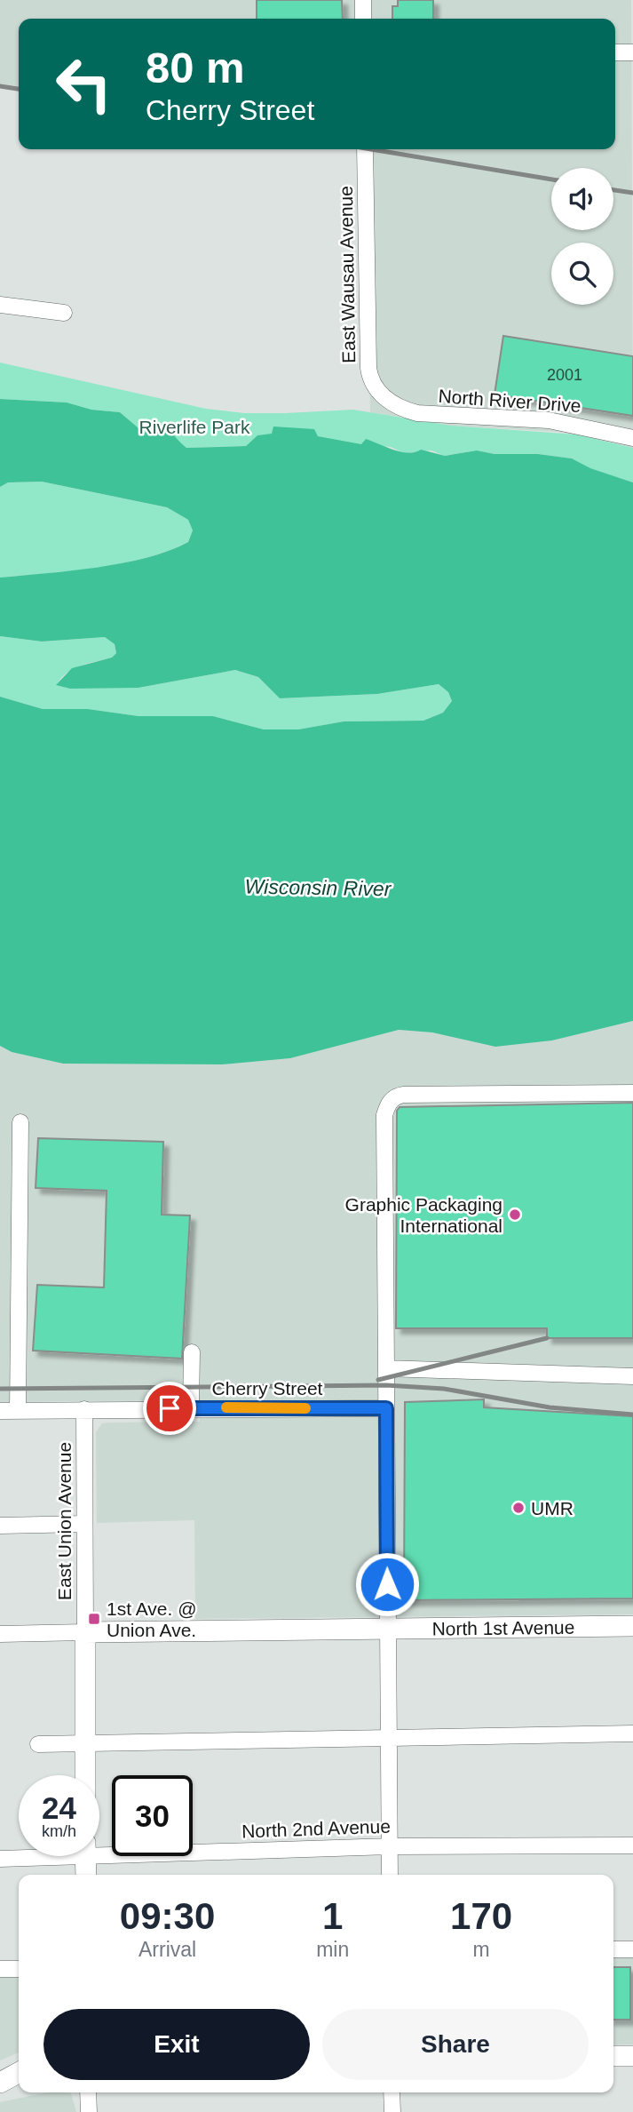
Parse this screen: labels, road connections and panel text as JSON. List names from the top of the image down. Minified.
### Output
{"streets":{"main road":["North 1st Avenue"],"street":["East Wausau Avenue","North River Drive","Cherry Street","East Union Avenue","North 2nd Avenue"]},"crossings":[["East Wausau Avenue","North River Drive"],["Cherry Street","East Union Avenue"],["East Union Avenue","North 1st Avenue"]],"water":["Wisconsin River"],"parks":["Riverlife Park"],"places":{"other":["Graphic Packaging International","UMR"],"transit":["1st Ave. @ Union Ave."]},"house_numbers":["2001"],"page":{"turn":["80 m","Cherry Street"],"speed":"24 km/h","limit":"30","eta":["09:30","Arrival","1","min","170","m"],"buttons":["Exit","Share"]}}
